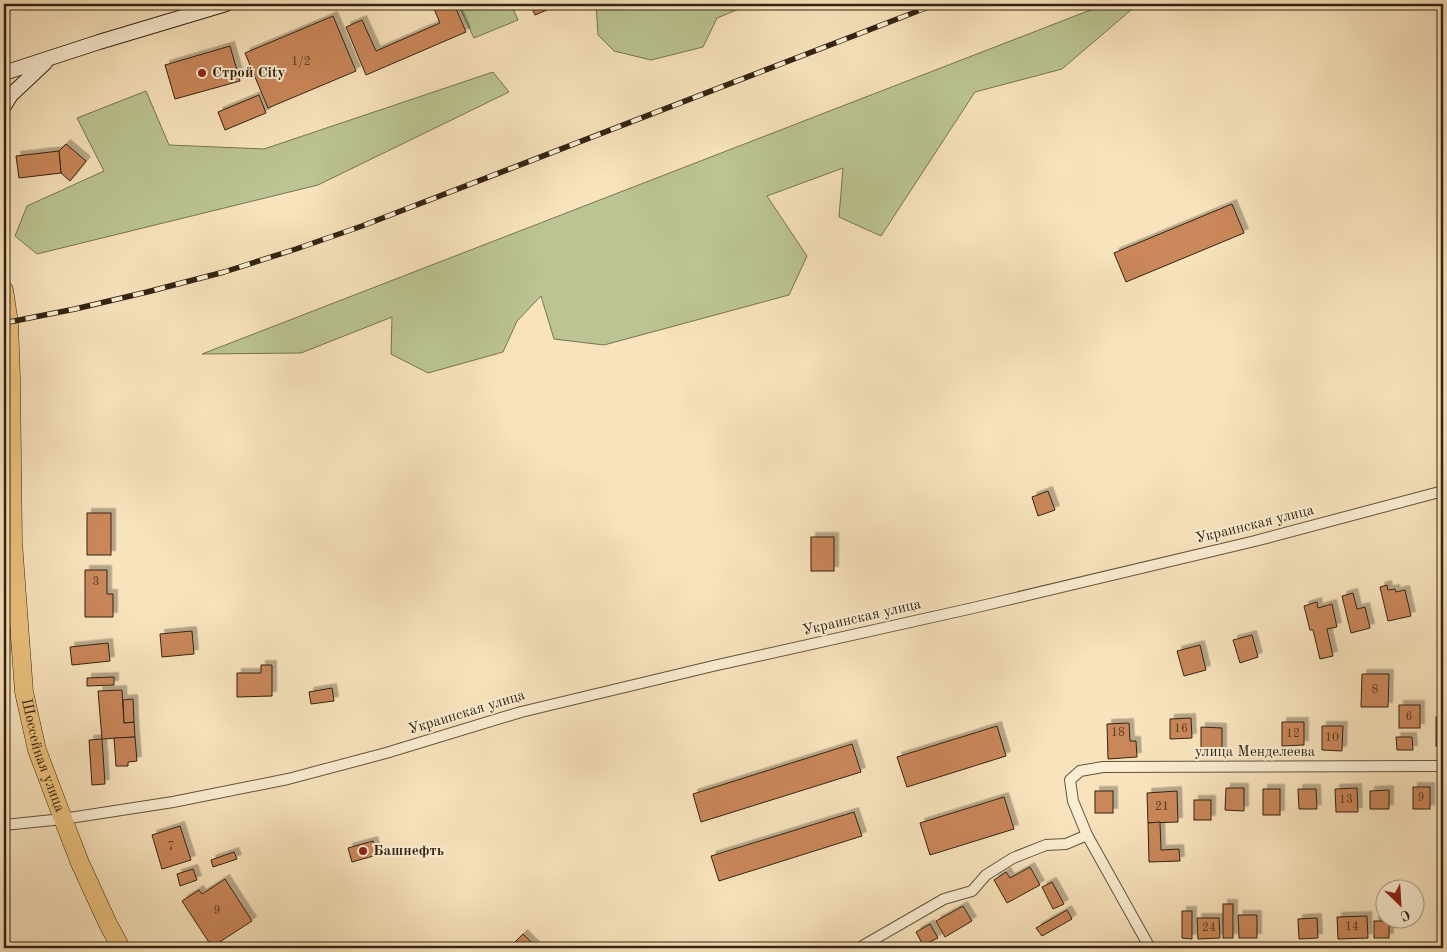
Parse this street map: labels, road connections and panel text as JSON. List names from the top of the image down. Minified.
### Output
{"streets":{"highway":["Шоссейная улица"],"street":["Украинская улица","улица Менделеева"]},"crossings":[["Украинская улица","Шоссейная улица"]],"places":["Строй City","Башнефть"],"house_numbers":["1/2","3","8","6","16","18","12","10","9","13","21","7","9","14","24"],"north":"bottom right"}
